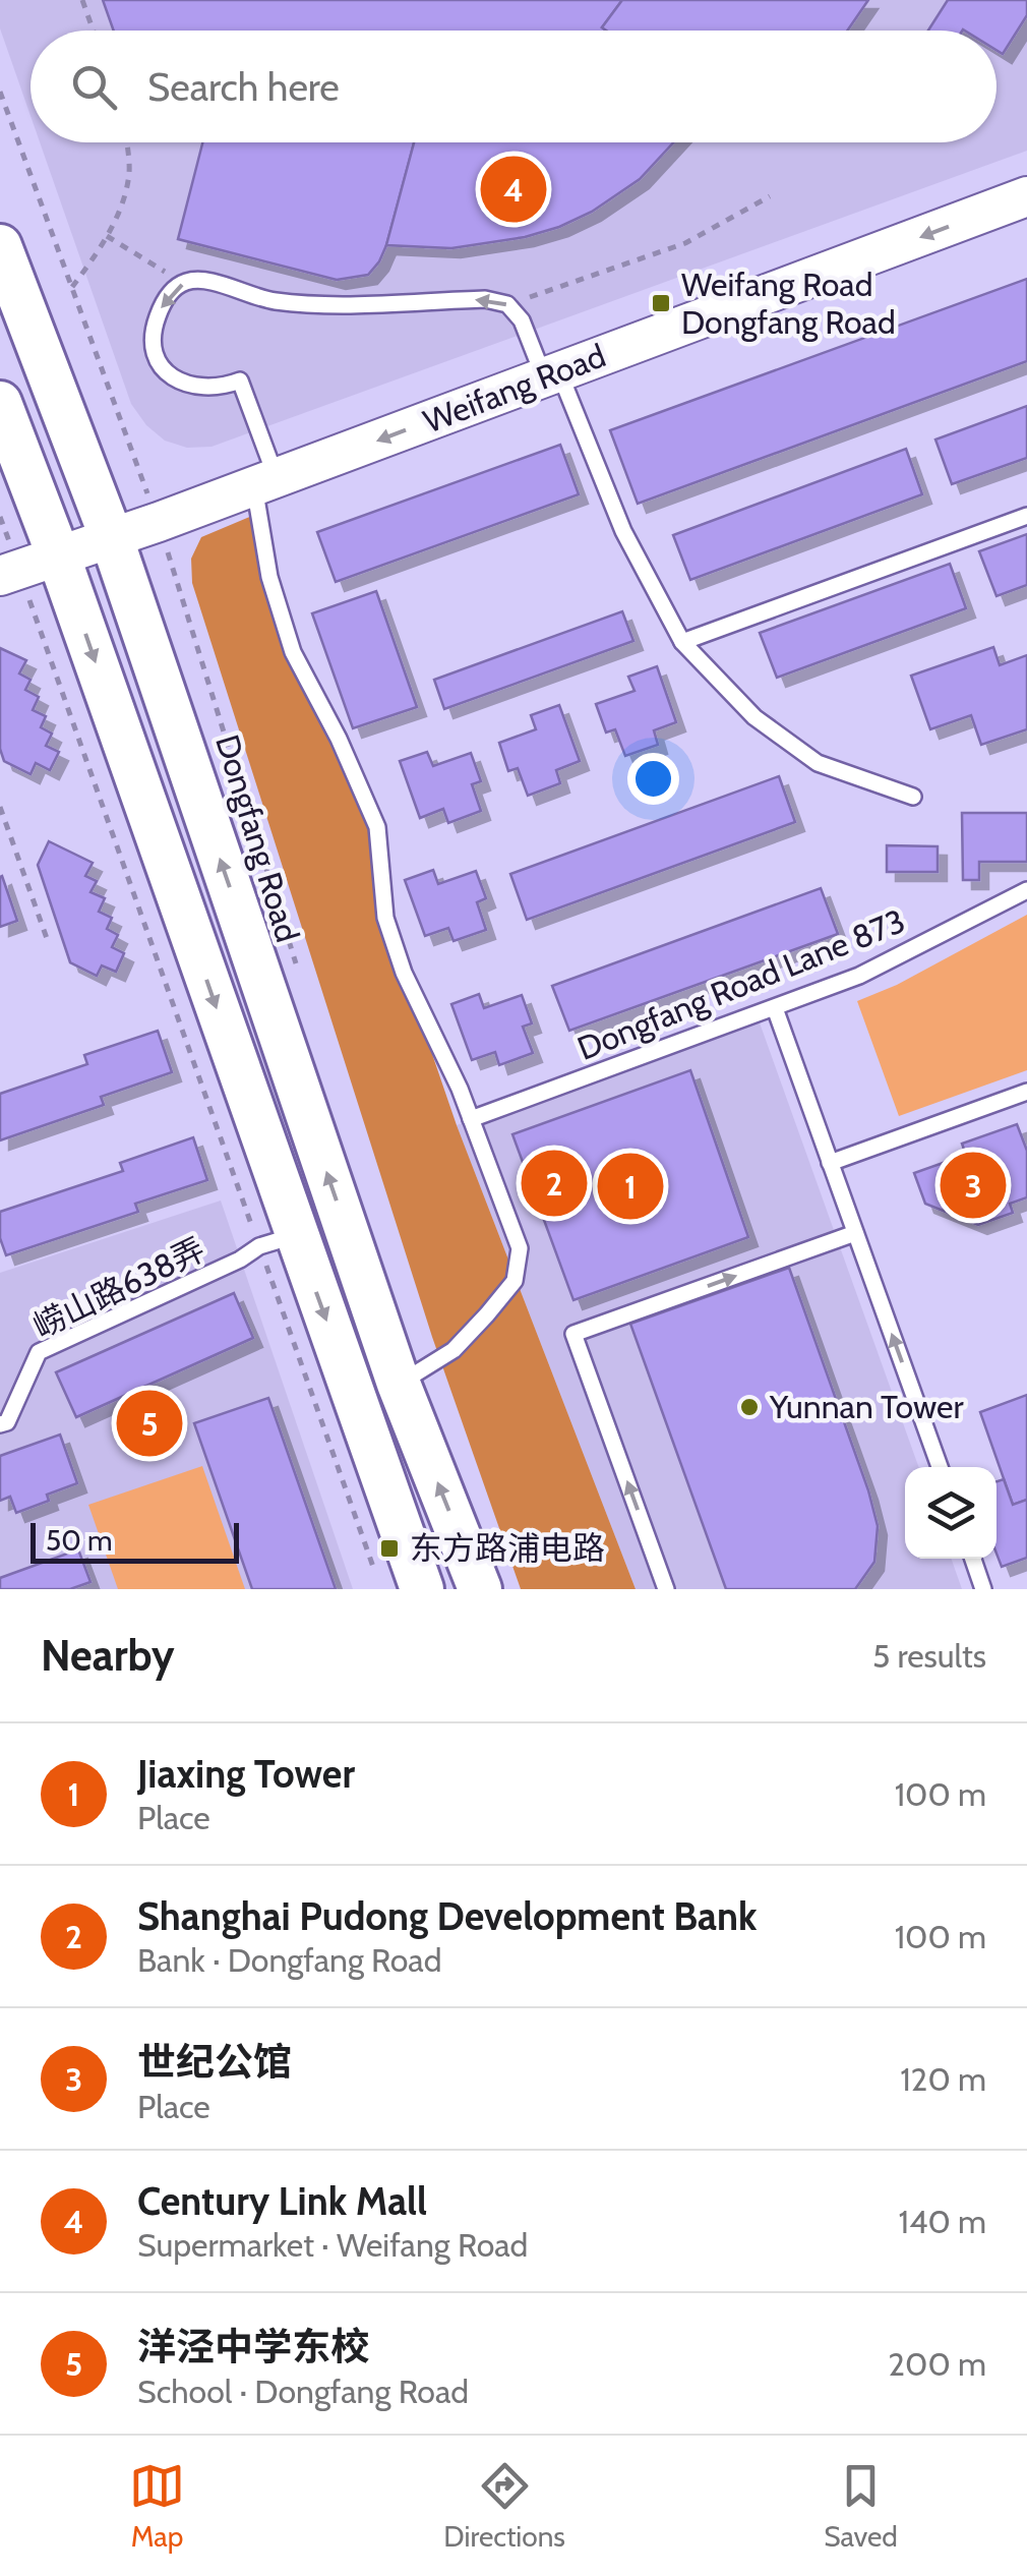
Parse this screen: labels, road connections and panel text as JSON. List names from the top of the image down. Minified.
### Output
{"streets":{"main road":["Dongfang Road"],"street":["Weifang Road"],"lane":["Dongfang Road Lane 873","崂山路638弄"]},"crossings":[["Weifang Road","Dongfang Road"]],"one_way":["Weifang Road"],"places":{"transit":["Weifang Road Dongfang Road","东方路浦电路"],"other":["Yunnan Tower"]},"scale_bar":"50 m","page":{"search":"Search here","pins":["4","2","3","1","5"],"scale":"50 m","heading":["Nearby","5 results"],"list":[{"mark":"1","name":"Jiaxing Tower","note":"Place","value":"100 m"},{"mark":"2","name":"Shanghai Pudong Development Bank","note":"Bank · Dongfang Road","value":"100 m"},{"mark":"3","name":"世纪公馆","note":"Place","value":"120 m"},{"mark":"4","name":"Century Link Mall","note":"Supermarket · Weifang Road","value":"140 m"},{"mark":"5","name":"洋泾中学东校","note":"School · Dongfang Road","value":"200 m"}],"nav":["Map","Directions","Saved"]}}
